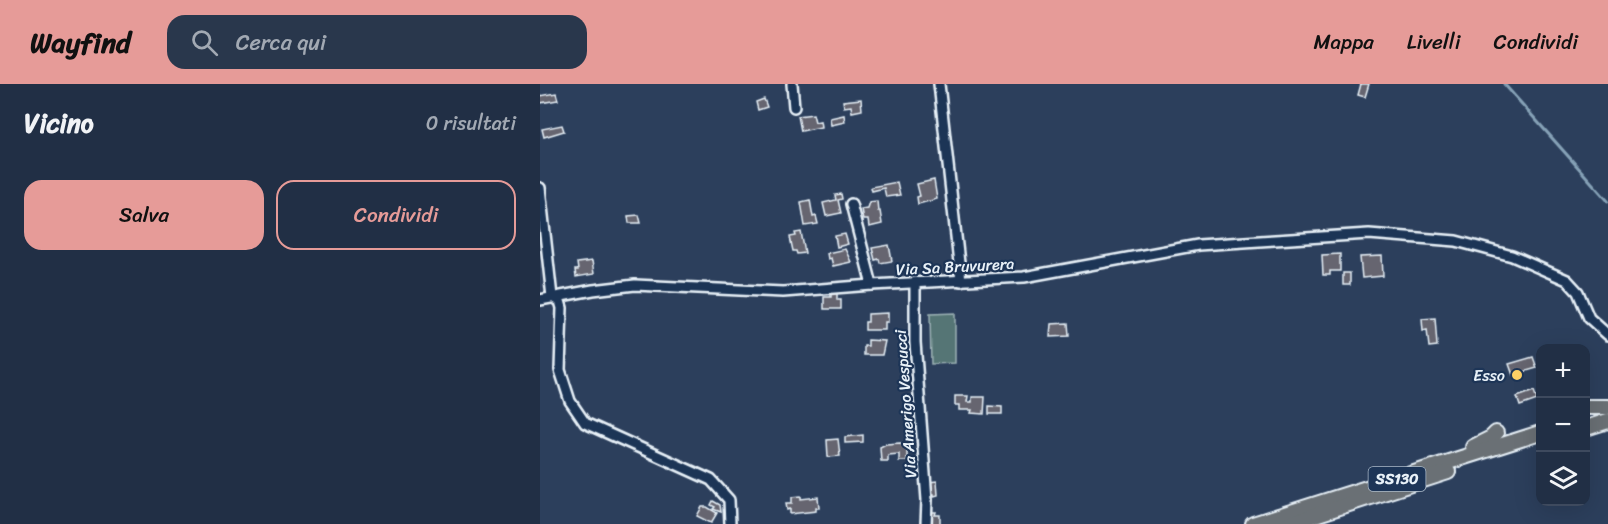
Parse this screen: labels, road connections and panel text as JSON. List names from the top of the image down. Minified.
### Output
{"streets":{"main road":["SS130"],"street":["Via Sa Bruvurera","Via Amerigo Vespucci"]},"crossings":[["Via Sa Bruvurera","Via Amerigo Vespucci"]],"places":["Esso"],"page":{"header":"Wayfind","search":"Cerca qui","nav":["Mappa","Livelli","Condividi"],"heading":["Vicino","0 risultati"],"buttons":["Salva","Condividi"],"map_buttons":["+","−"]}}
